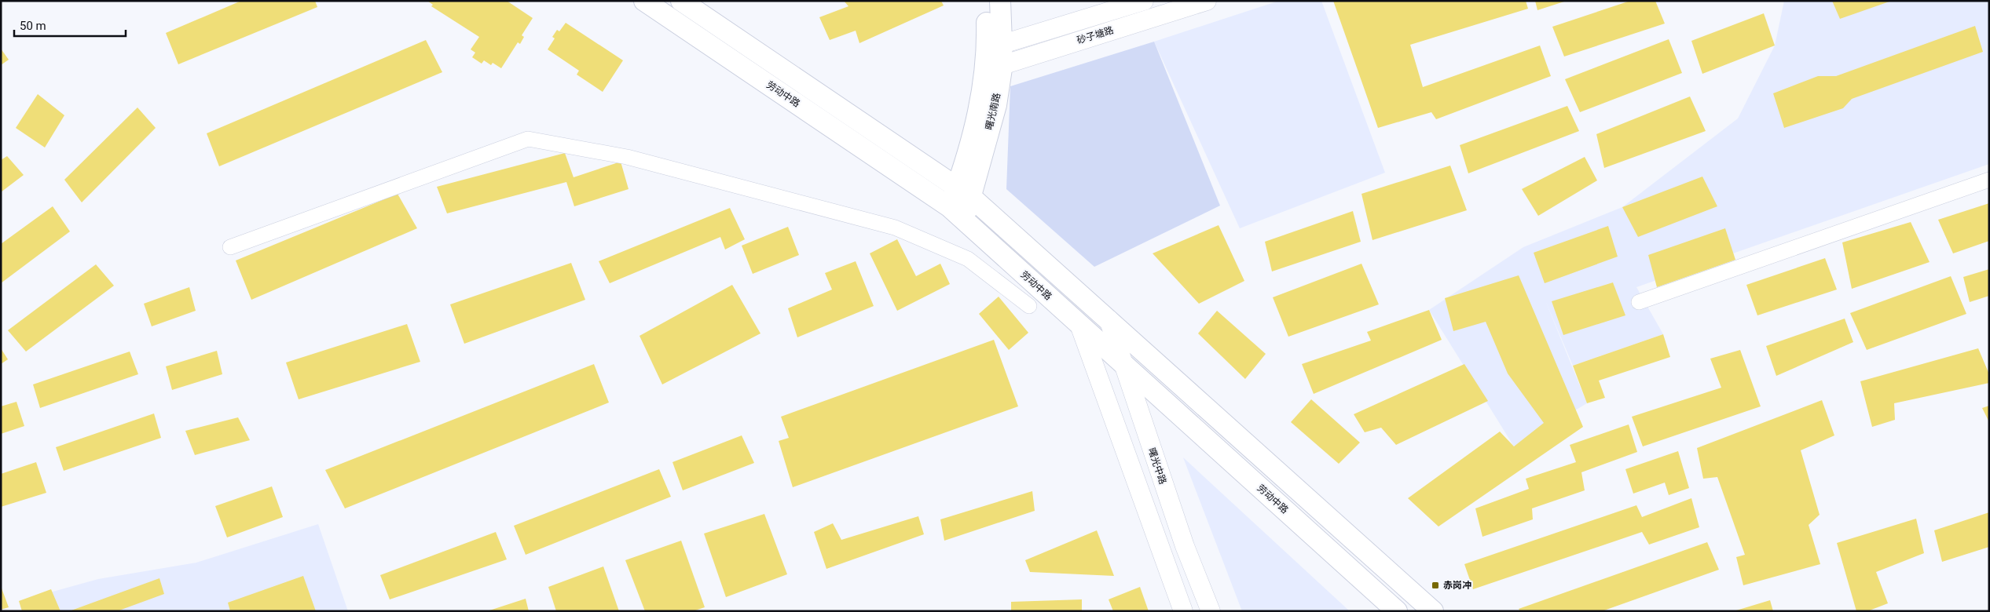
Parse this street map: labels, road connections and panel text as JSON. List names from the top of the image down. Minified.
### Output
{"streets":{"main road":["劳动中路","曙光南路"],"street":["砂子塘路","曙光中路"]},"crossings":[["砂子塘路","曙光南路"],["劳动中路","曙光南路"],["劳动中路","曙光中路"]],"places":{"transit":["赤岗冲"]},"scale_bar":"50 m"}
